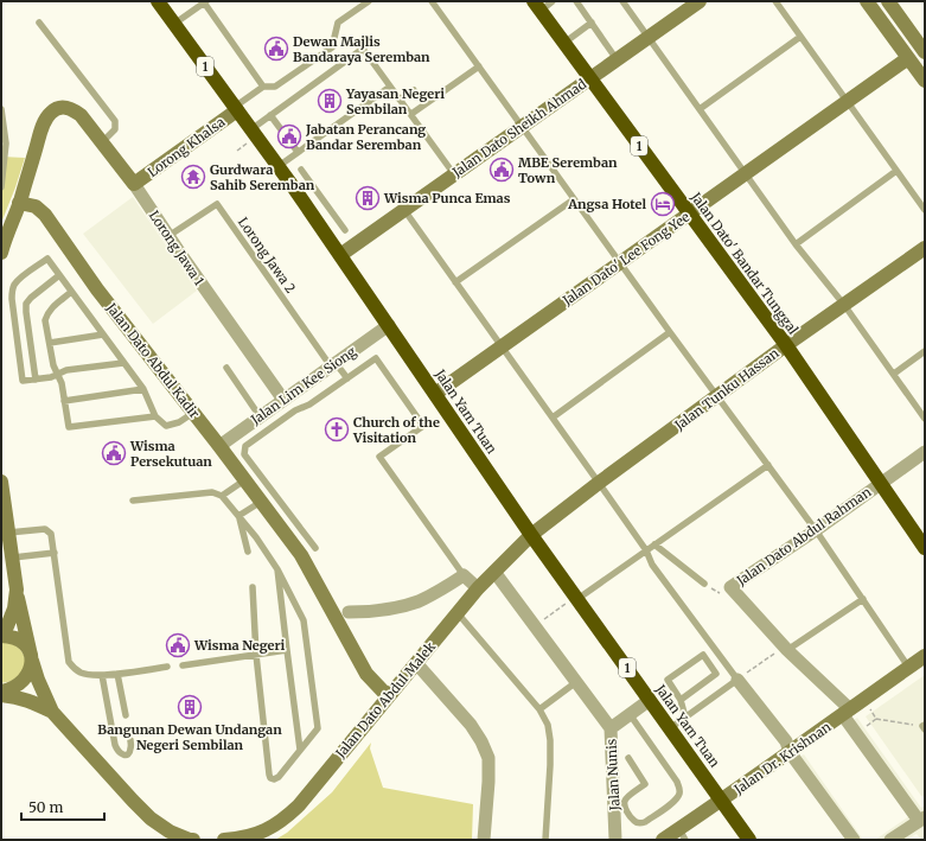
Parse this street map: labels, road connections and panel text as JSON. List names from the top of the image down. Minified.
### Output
{"streets":{"highway":["1","Jalan Dato' Bandar Tunggal","Jalan Yam Tuan"],"street":["Jalan Dato Sheikh Ahmad","Lorong Khalsa","Lorong Jawa 1","Jalan Dato' Lee Fong Yee","Jalan Dato Abdul Kadir","Jalan Lim Kee Siong","Jalan Tunku Hassan","Jalan Dato Abdul Rahman","Jalan Dato Abdul Malek","Jalan Dr. Krishnan","Jalan Nunis"],"lane":["Lorong Jawa 2"]},"crossings":[["Jalan Dato Sheikh Ahmad","Jalan Dato' Bandar Tunggal"],["Jalan Dato Sheikh Ahmad","Jalan Yam Tuan"],["Lorong Khalsa","Lorong Jawa 1"],["Lorong Khalsa","Jalan Yam Tuan"],["Lorong Jawa 1","Lorong Jawa 2"],["Lorong Jawa 1","Jalan Dato Abdul Kadir"],["Lorong Jawa 1","Jalan Lim Kee Siong"],["Lorong Jawa 2","Jalan Lim Kee Siong"],["Jalan Dato' Lee Fong Yee","Jalan Dato' Bandar Tunggal"],["Jalan Dato' Lee Fong Yee","Jalan Yam Tuan"],["Jalan Dato' Bandar Tunggal","Jalan Tunku Hassan"],["Jalan Dato' Bandar Tunggal","Jalan Dato Abdul Rahman"],["Jalan Dato Abdul Kadir","Jalan Lim Kee Siong"],["Jalan Dato Abdul Kadir","Jalan Dato Abdul Malek"],["Jalan Lim Kee Siong","Jalan Yam Tuan"],["Jalan Tunku Hassan","Jalan Yam Tuan"],["Jalan Tunku Hassan","Jalan Dato Abdul Malek"],["Jalan Yam Tuan","Jalan Dato Abdul Malek"],["Jalan Yam Tuan","Jalan Dr. Krishnan"],["Jalan Yam Tuan","Jalan Nunis"],["Jalan Dato Abdul Rahman","Jalan Dr. Krishnan"]],"places":{"public building":["Dewan Majlis Bandaraya Seremban","Jabatan Perancang Bandar Seremban","MBE Seremban Town","Wisma Persekutuan","Wisma Negeri"],"building":["Yayasan Negeri Sembilan","Wisma Punca Emas","Bangunan Dewan Undangan Negeri Sembilan"],"temple":["Gurdwara Sahib Seremban"],"hotel":["Angsa Hotel"],"church":["Church of the Visitation"]},"scale_bar":"50 m"}
